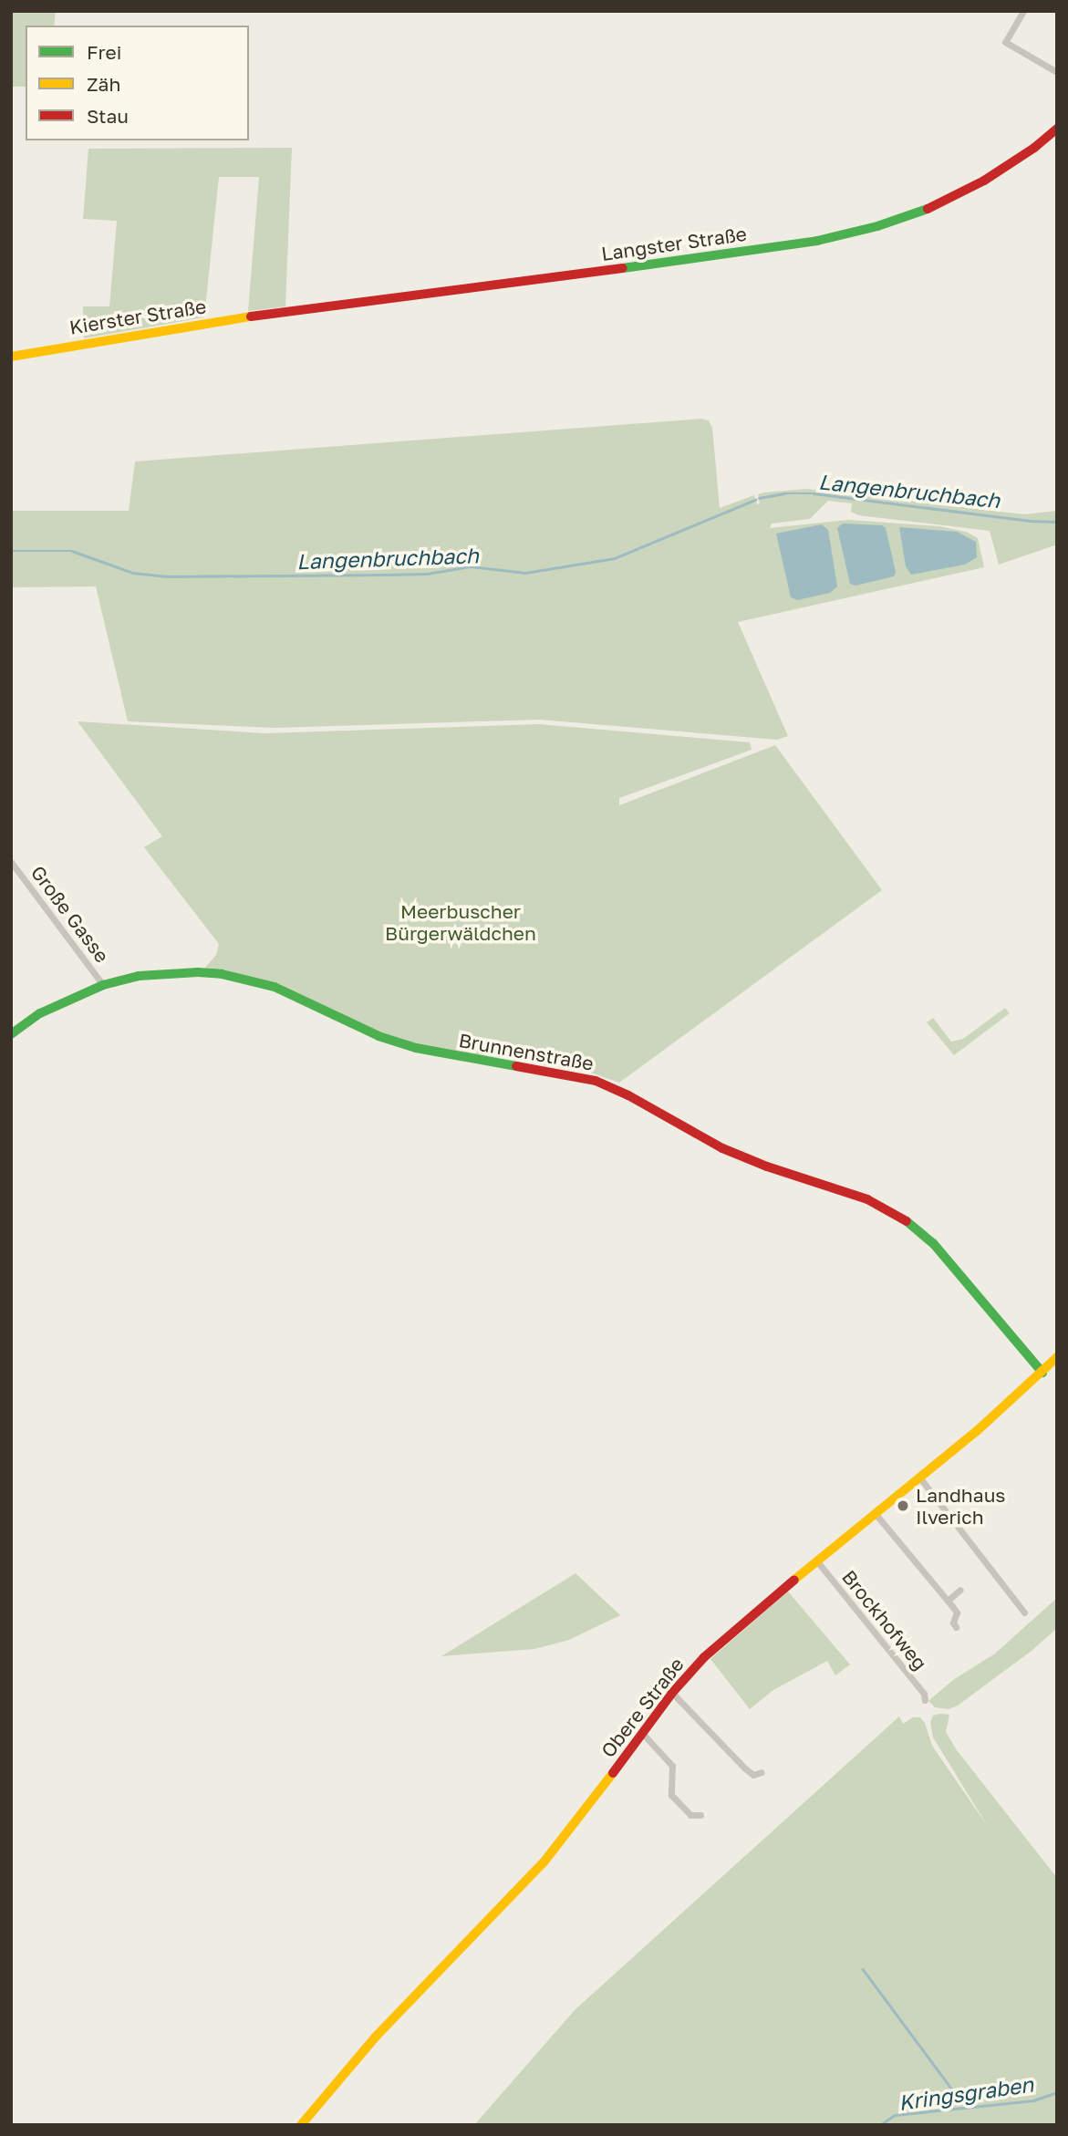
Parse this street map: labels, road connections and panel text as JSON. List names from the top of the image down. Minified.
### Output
{"streets":{"street":["Langster Straße","Kierster Straße","Große Gasse","Brunnenstraße","Brockhofweg","Obere Straße"]},"crossings":[["Langster Straße","Kierster Straße"],["Große Gasse","Brunnenstraße"],["Brunnenstraße","Obere Straße"],["Brockhofweg","Obere Straße"]],"water":["Langenbruchbach","Kringsgraben"],"parks":["Meerbuscher Bürgerwäldchen"],"places":["Landhaus Ilverich"],"legend":["Frei","Zäh","Stau"]}
